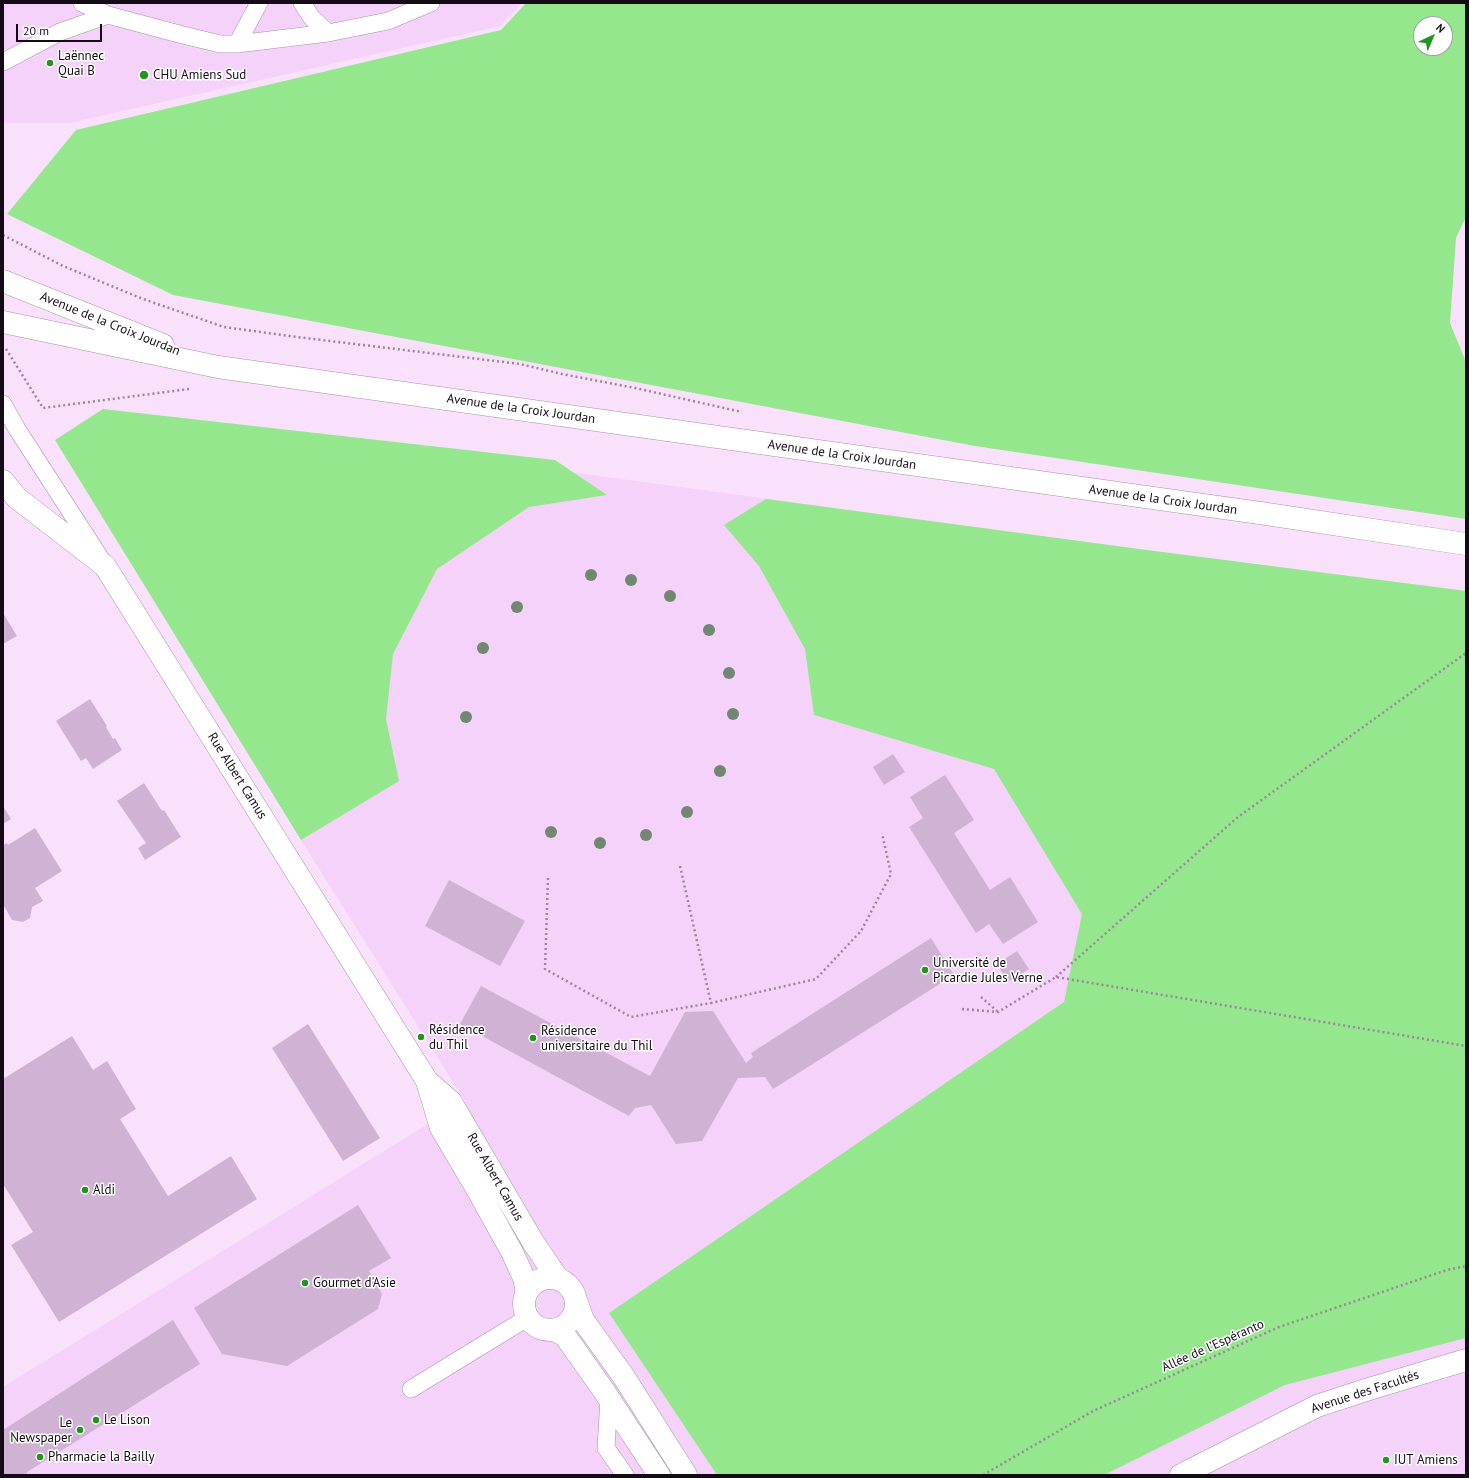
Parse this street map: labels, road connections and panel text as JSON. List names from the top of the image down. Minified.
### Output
{"streets":{"street":["Avenue de la Croix Jourdan","Rue Albert Camus","Avenue des Facultés"],"path":["Allée de l’Espéranto"]},"places":["Laënnec Quai B","CHU Amiens Sud","Université de Picardie Jules Verne","Résidence du Thil","Résidence universitaire du Thil","Aldi","Gourmet d'Asie","Le Lison","Le Newspaper","Pharmacie la Bailly","IUT Amiens"],"scale_bar":"20 m","north":"top right"}
